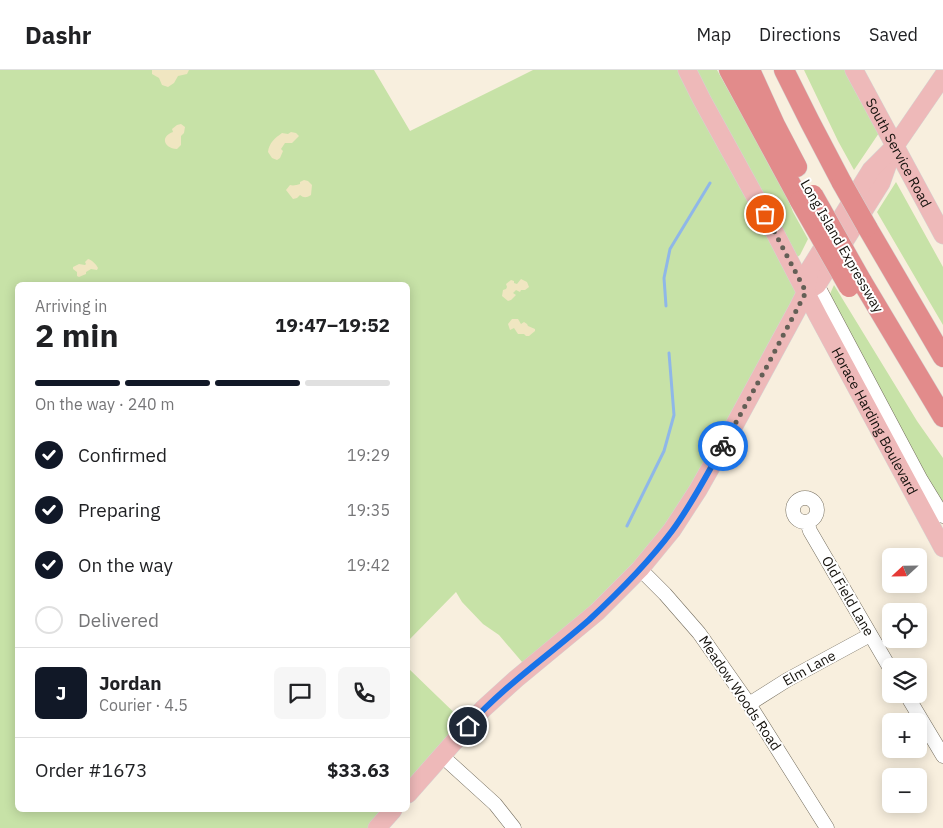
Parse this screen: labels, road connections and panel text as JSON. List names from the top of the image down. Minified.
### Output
{"streets":{"highway":["Long Island Expressway"],"main road":["South Service Road","Horace Harding Boulevard"],"street":["Old Field Lane","Elm Lane","Meadow Woods Road"]},"crossings":[["Old Field Lane","Elm Lane"],["Elm Lane","Meadow Woods Road"]],"north":"left","page":{"header":"Dashr","nav":["Map","Directions","Saved"],"heading":["2 min","Arriving in","19:47–19:52"],"panel":["Jordan","Courier · 4.5","Order #1673","$33.63"],"bar":"On the way · 240 m","list":[["Confirmed","19:29"],["Preparing","19:35"],["On the way","19:42"],"Delivered"],"map_buttons":["+","−"],"round":"J"}}
